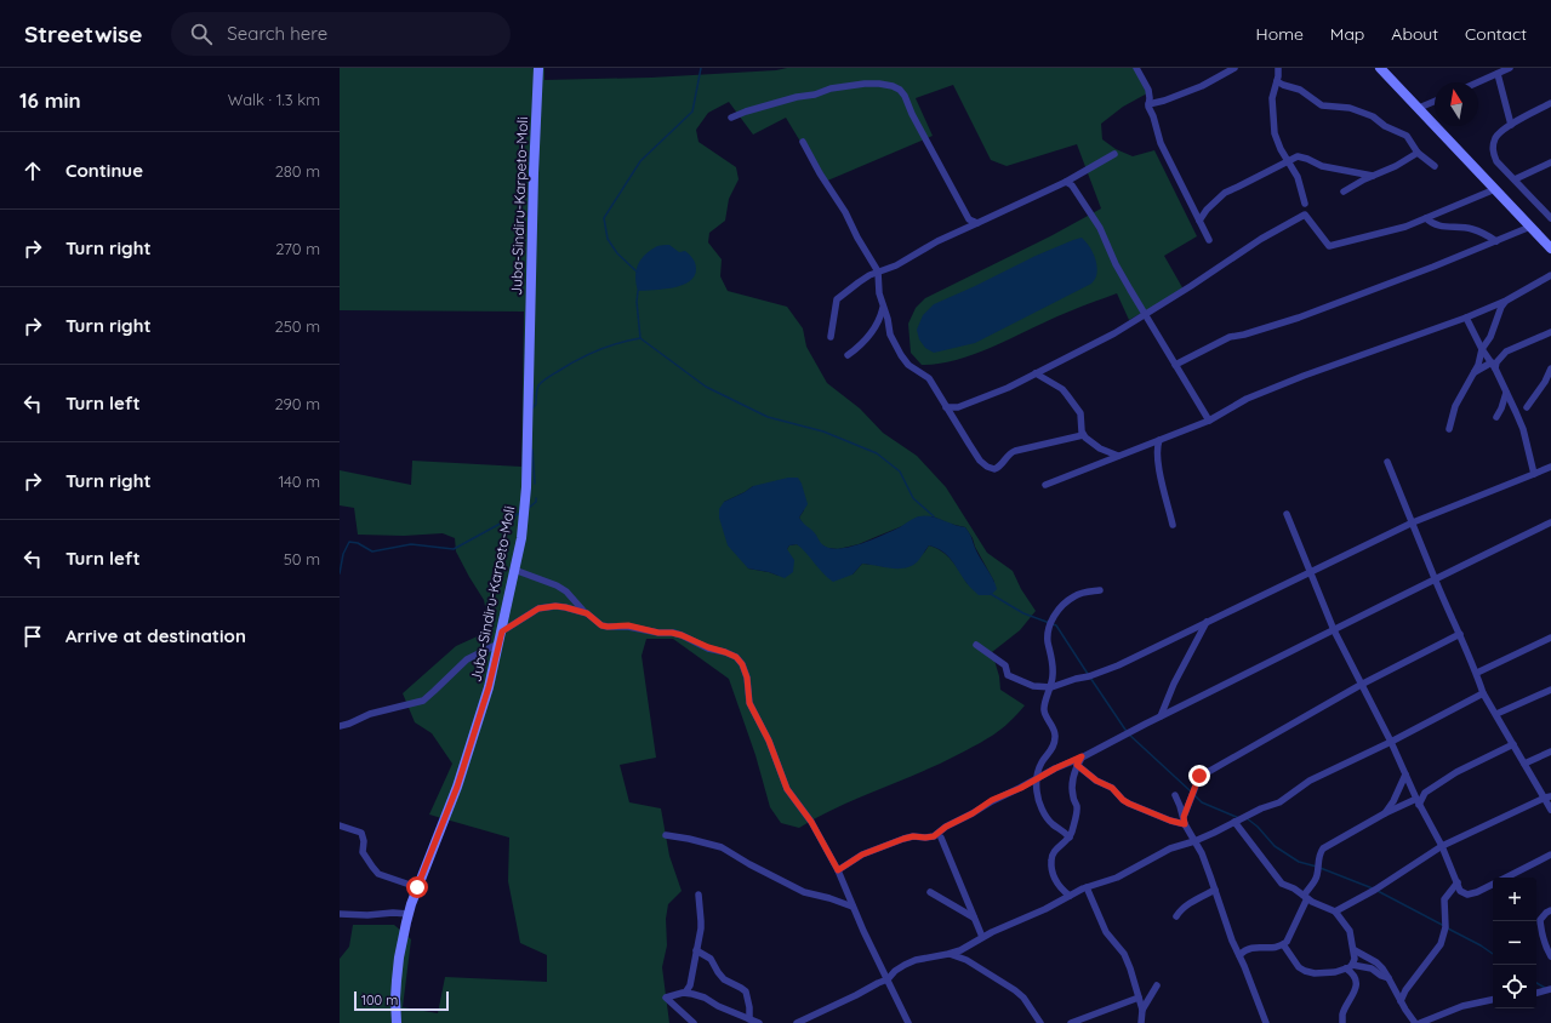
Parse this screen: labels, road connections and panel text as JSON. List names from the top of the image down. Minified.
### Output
{"streets":{"main road":["Juba-Sindiru-Karpeto-Moli"]},"scale_bar":"100 m","north":"top","page":{"header":"Streetwise","search":"Search here","nav":["Home","Map","About","Contact"],"heading":["16 min","Walk · 1.3 km"],"list":[["Continue","280 m"],["Turn right","270 m"],["Turn right","250 m"],["Turn left","290 m"],["Turn right","140 m"],["Turn left","50 m"],"Arrive at destination"],"map_buttons":["+","−"],"scale":"100 m"}}
